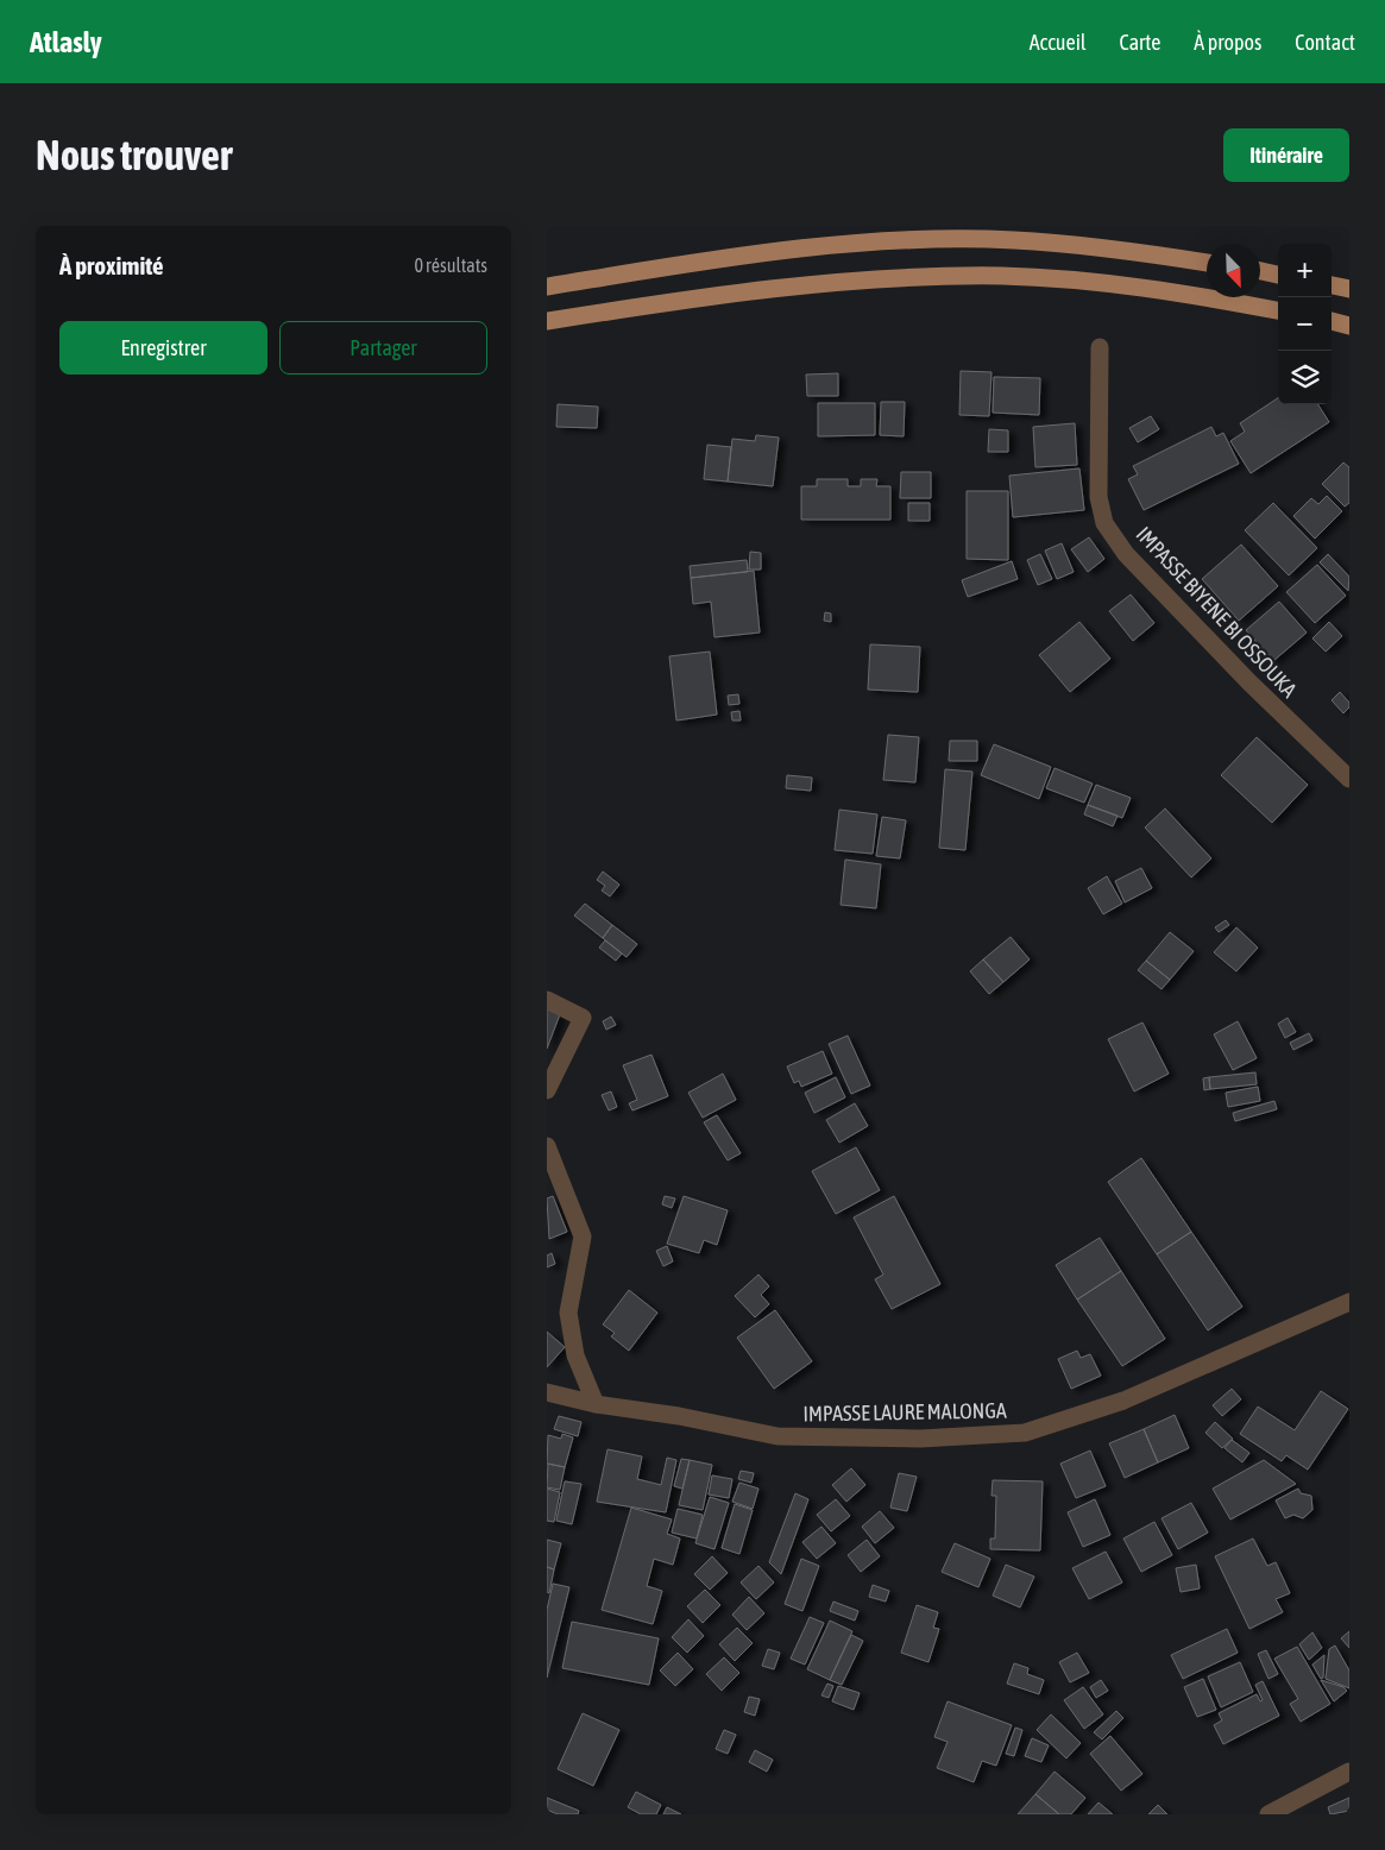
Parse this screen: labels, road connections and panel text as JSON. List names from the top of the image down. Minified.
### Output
{"streets":{"street":["IMPASSE BIYENE BI OSSOUKA","IMPASSE LAURE MALONGA"]},"north":"bottom right","page":{"header":"Atlasly","nav":["Accueil","Carte","À propos","Contact"],"buttons":["Itinéraire",["Enregistrer","Partager"]],"title":"Nous trouver","heading":["À proximité","0 résultats"],"map_buttons":["+","−"]}}
